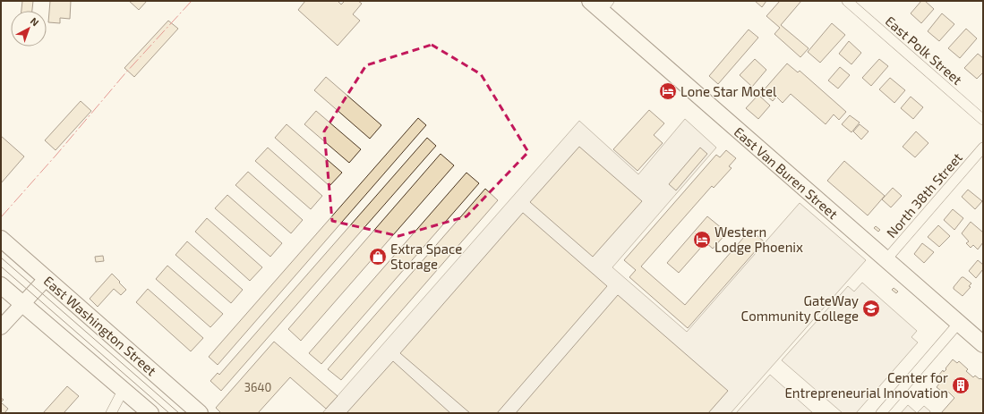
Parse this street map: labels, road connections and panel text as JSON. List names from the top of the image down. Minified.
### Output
{"streets":{"main road":["East Van Buren Street","East Washington Street"],"street":["East Polk Street","North 38th Street"]},"crossings":[["East Van Buren Street","North 38th Street"]],"places":{"hotel":["Lone Star Motel","Western Lodge Phoenix"],"shop":["Extra Space Storage"],"school or university":["GateWay Community College"],"building":["Center for Entrepreneurial Innovation"]},"house_numbers":["3640"],"north":"top right"}
